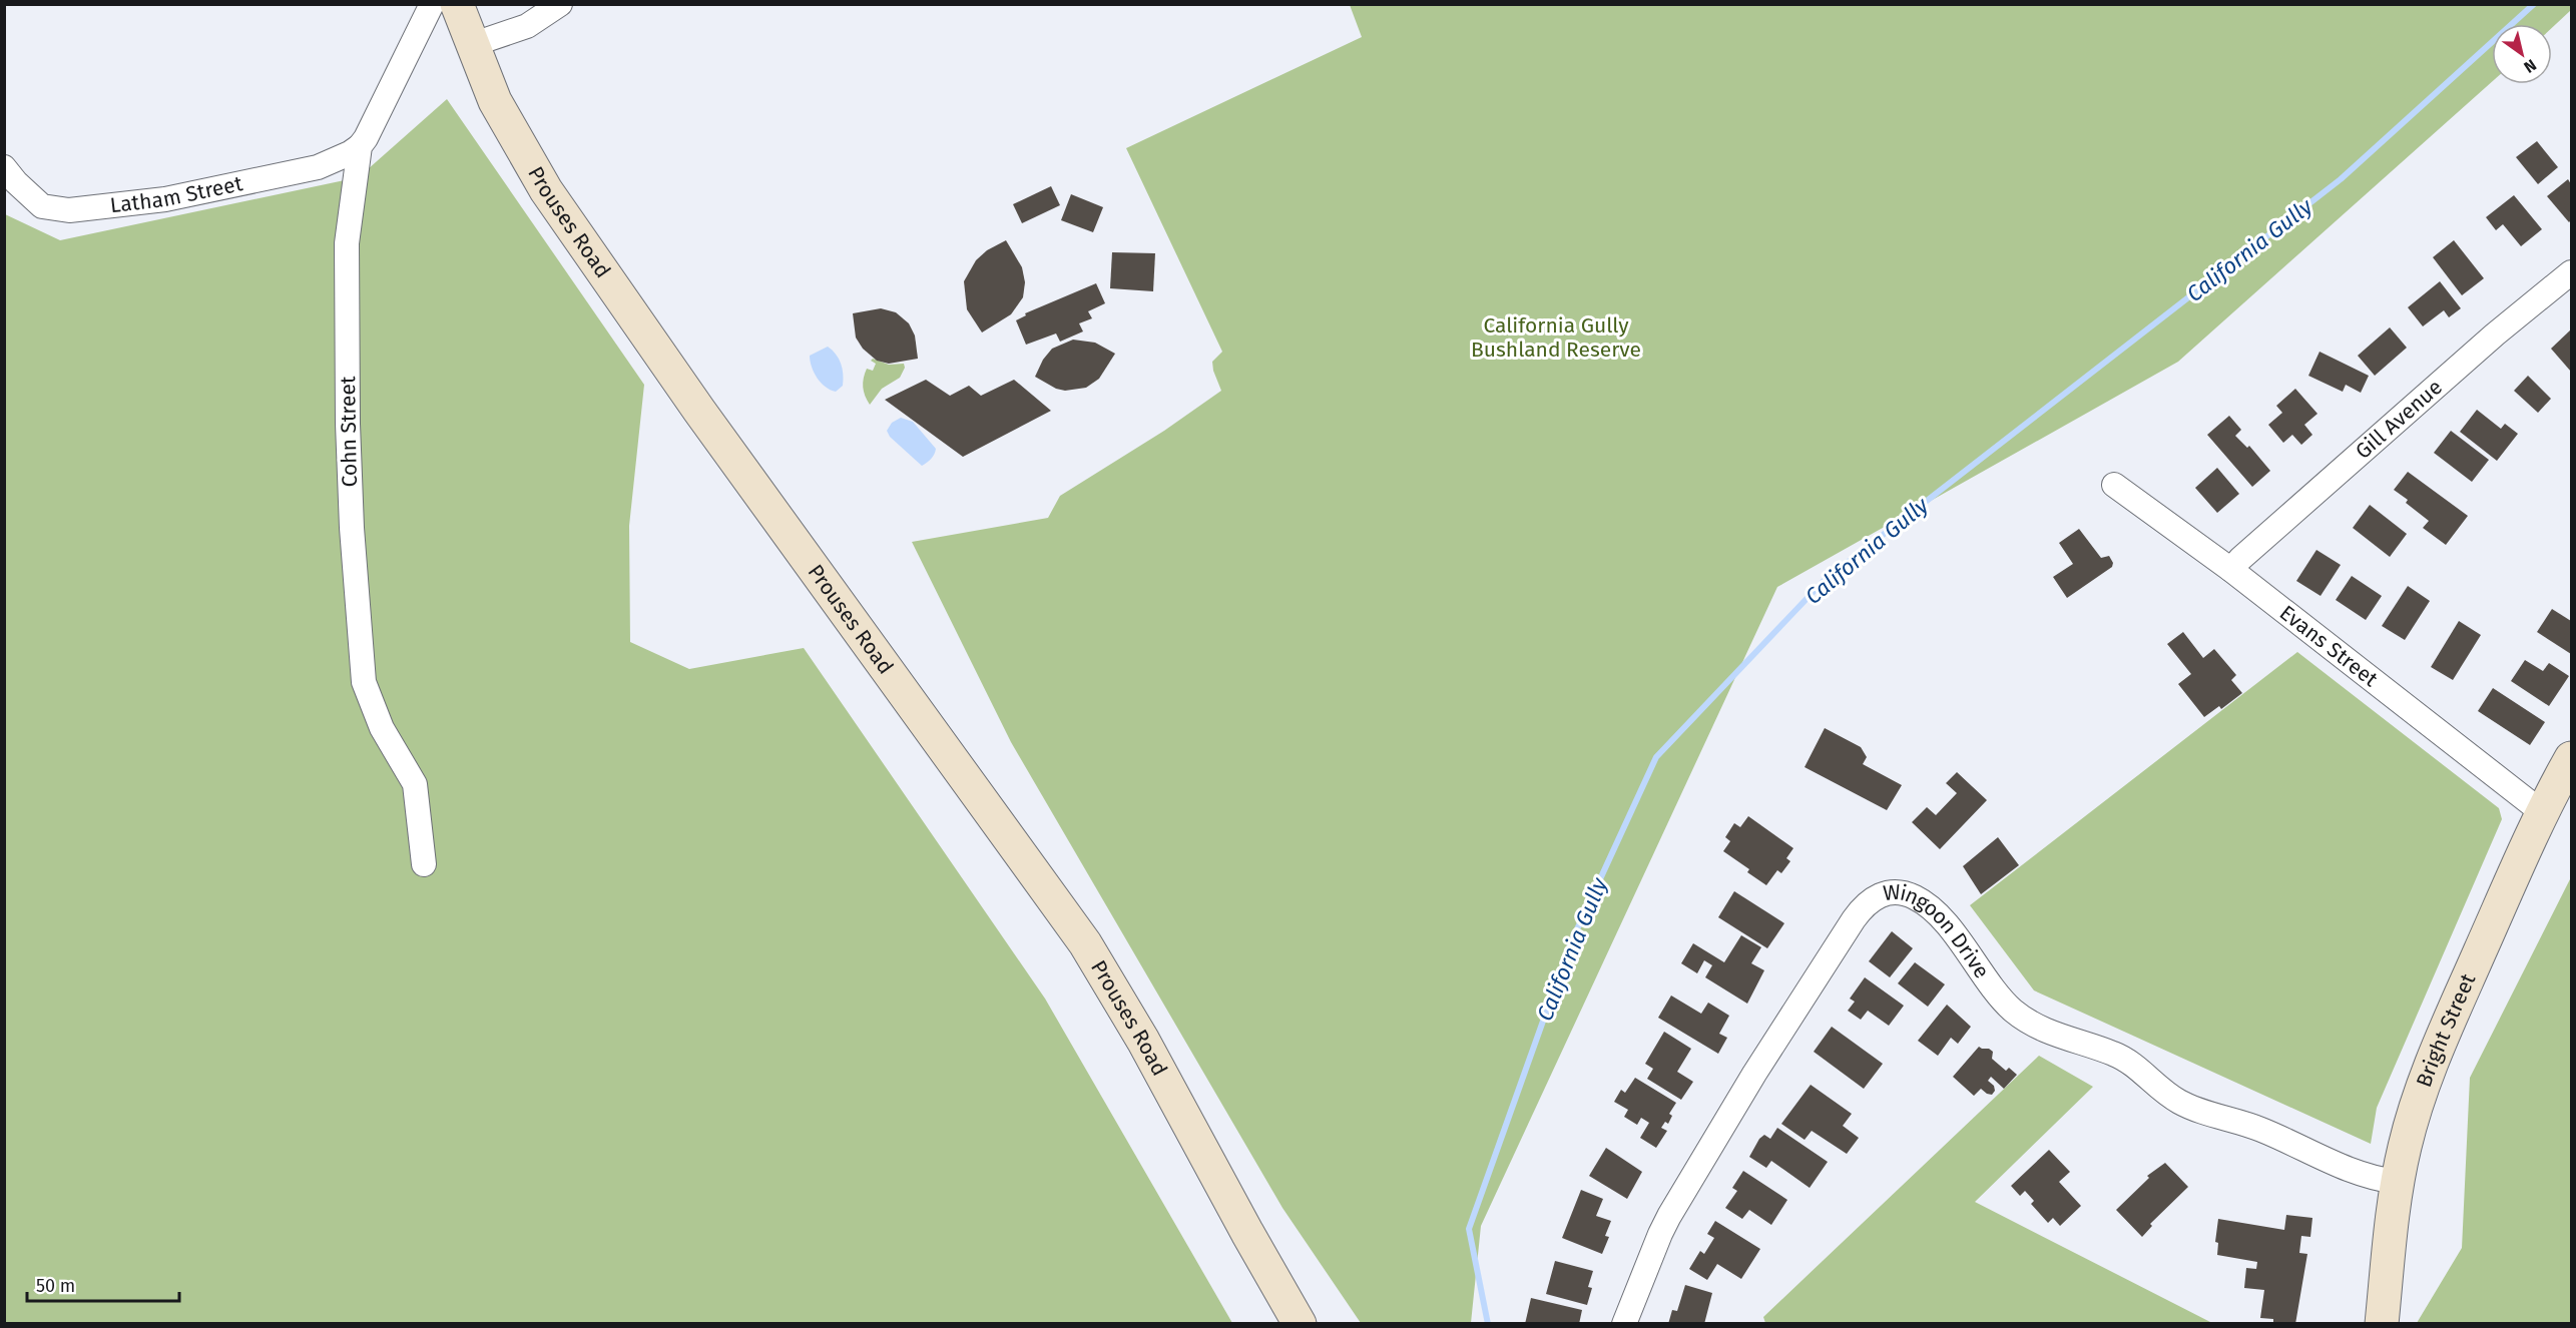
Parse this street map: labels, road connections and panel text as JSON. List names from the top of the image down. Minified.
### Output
{"streets":{"street":["Latham Street","Prouses Road","Gill Avenue","Cohn Street","Evans Street","Wingoon Drive","Bright Street"]},"crossings":[["Latham Street","Cohn Street"],["Gill Avenue","Evans Street"],["Evans Street","Bright Street"],["Wingoon Drive","Bright Street"]],"water":["California Gully"],"parks":["California Gully Bushland Reserve"],"scale_bar":"50 m","north":"bottom right"}
